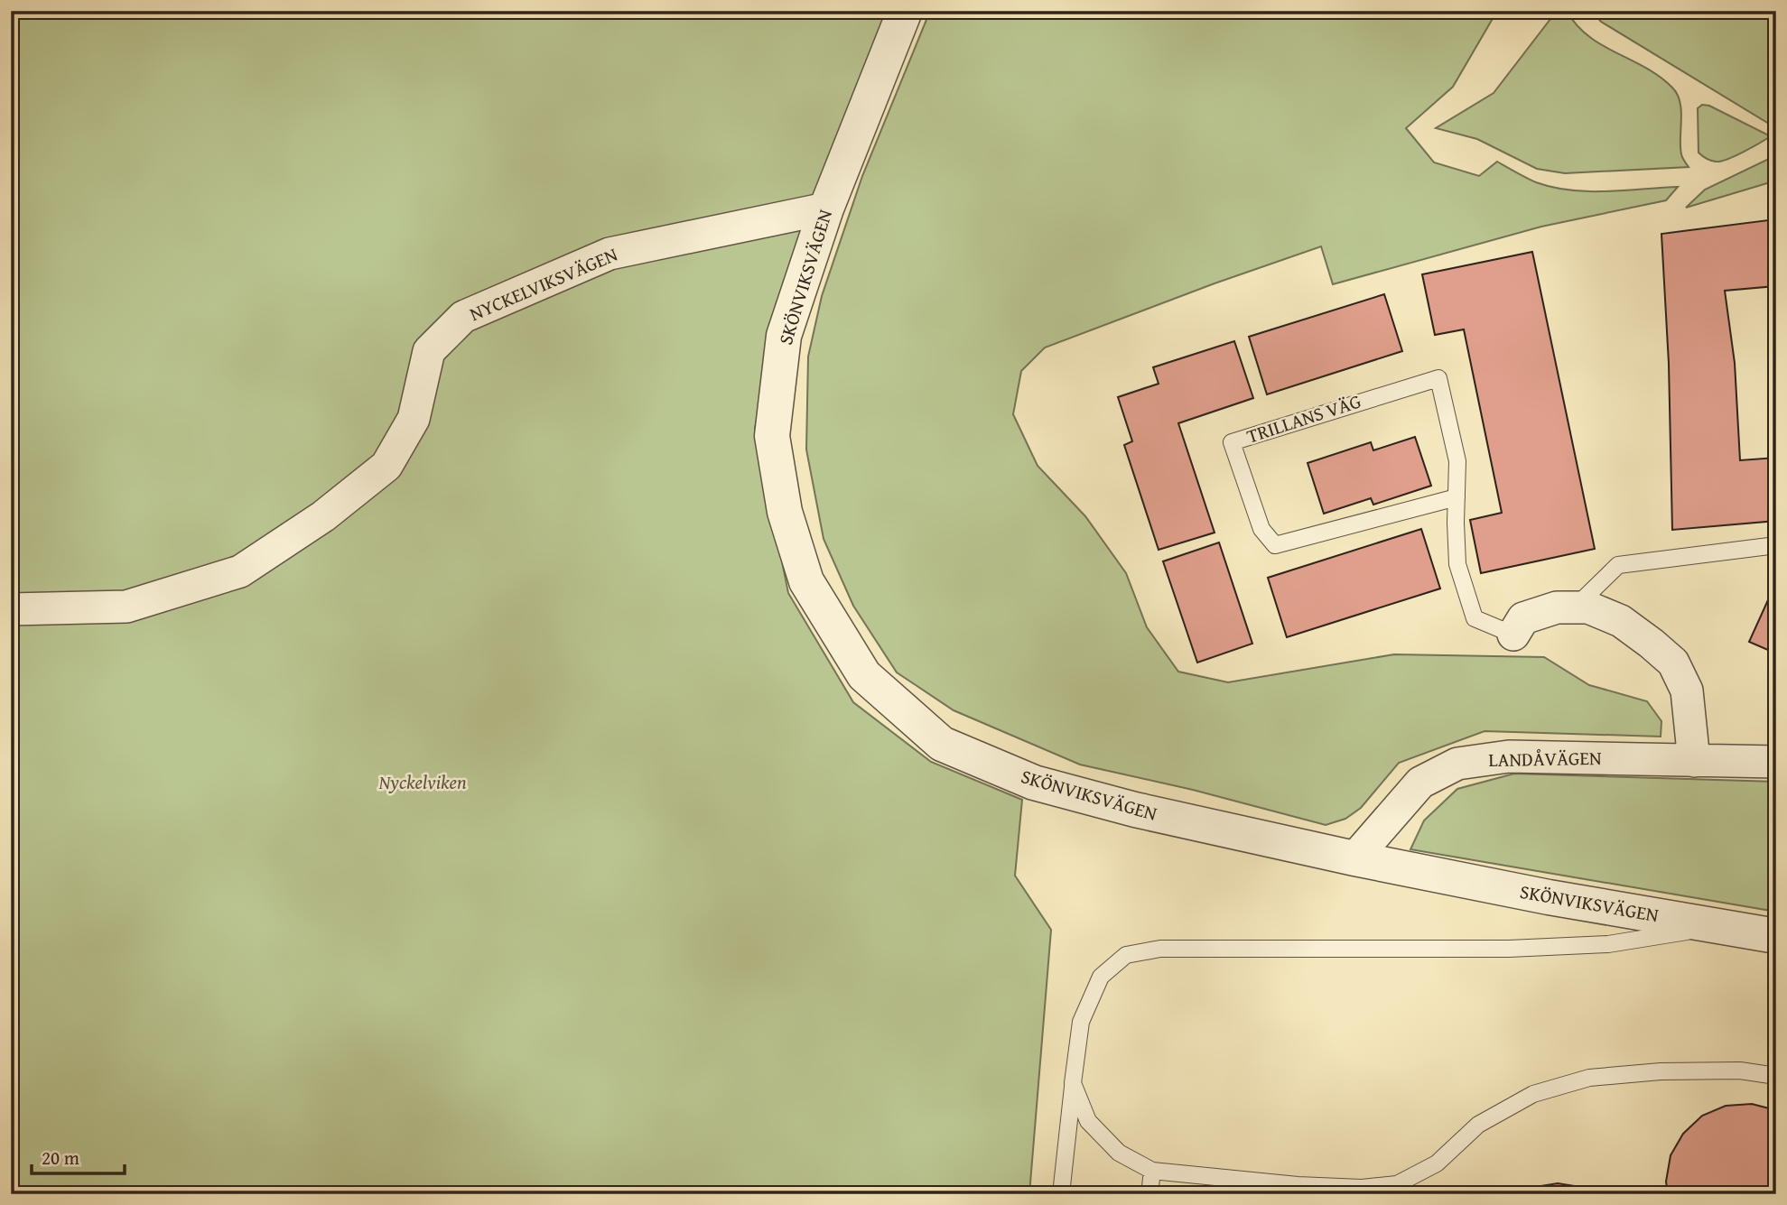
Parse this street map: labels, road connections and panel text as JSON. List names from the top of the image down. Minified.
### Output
{"streets":{"street":["SKÖNVIKSVÄGEN","NYCKELVIKSVÄGEN","TRILLANS VÄG","LANDÅVÄGEN"]},"crossings":[["SKÖNVIKSVÄGEN","NYCKELVIKSVÄGEN"],["SKÖNVIKSVÄGEN","LANDÅVÄGEN"],["TRILLANS VÄG","LANDÅVÄGEN"]],"parks":["Nyckelviken"],"scale_bar":"20 m"}
